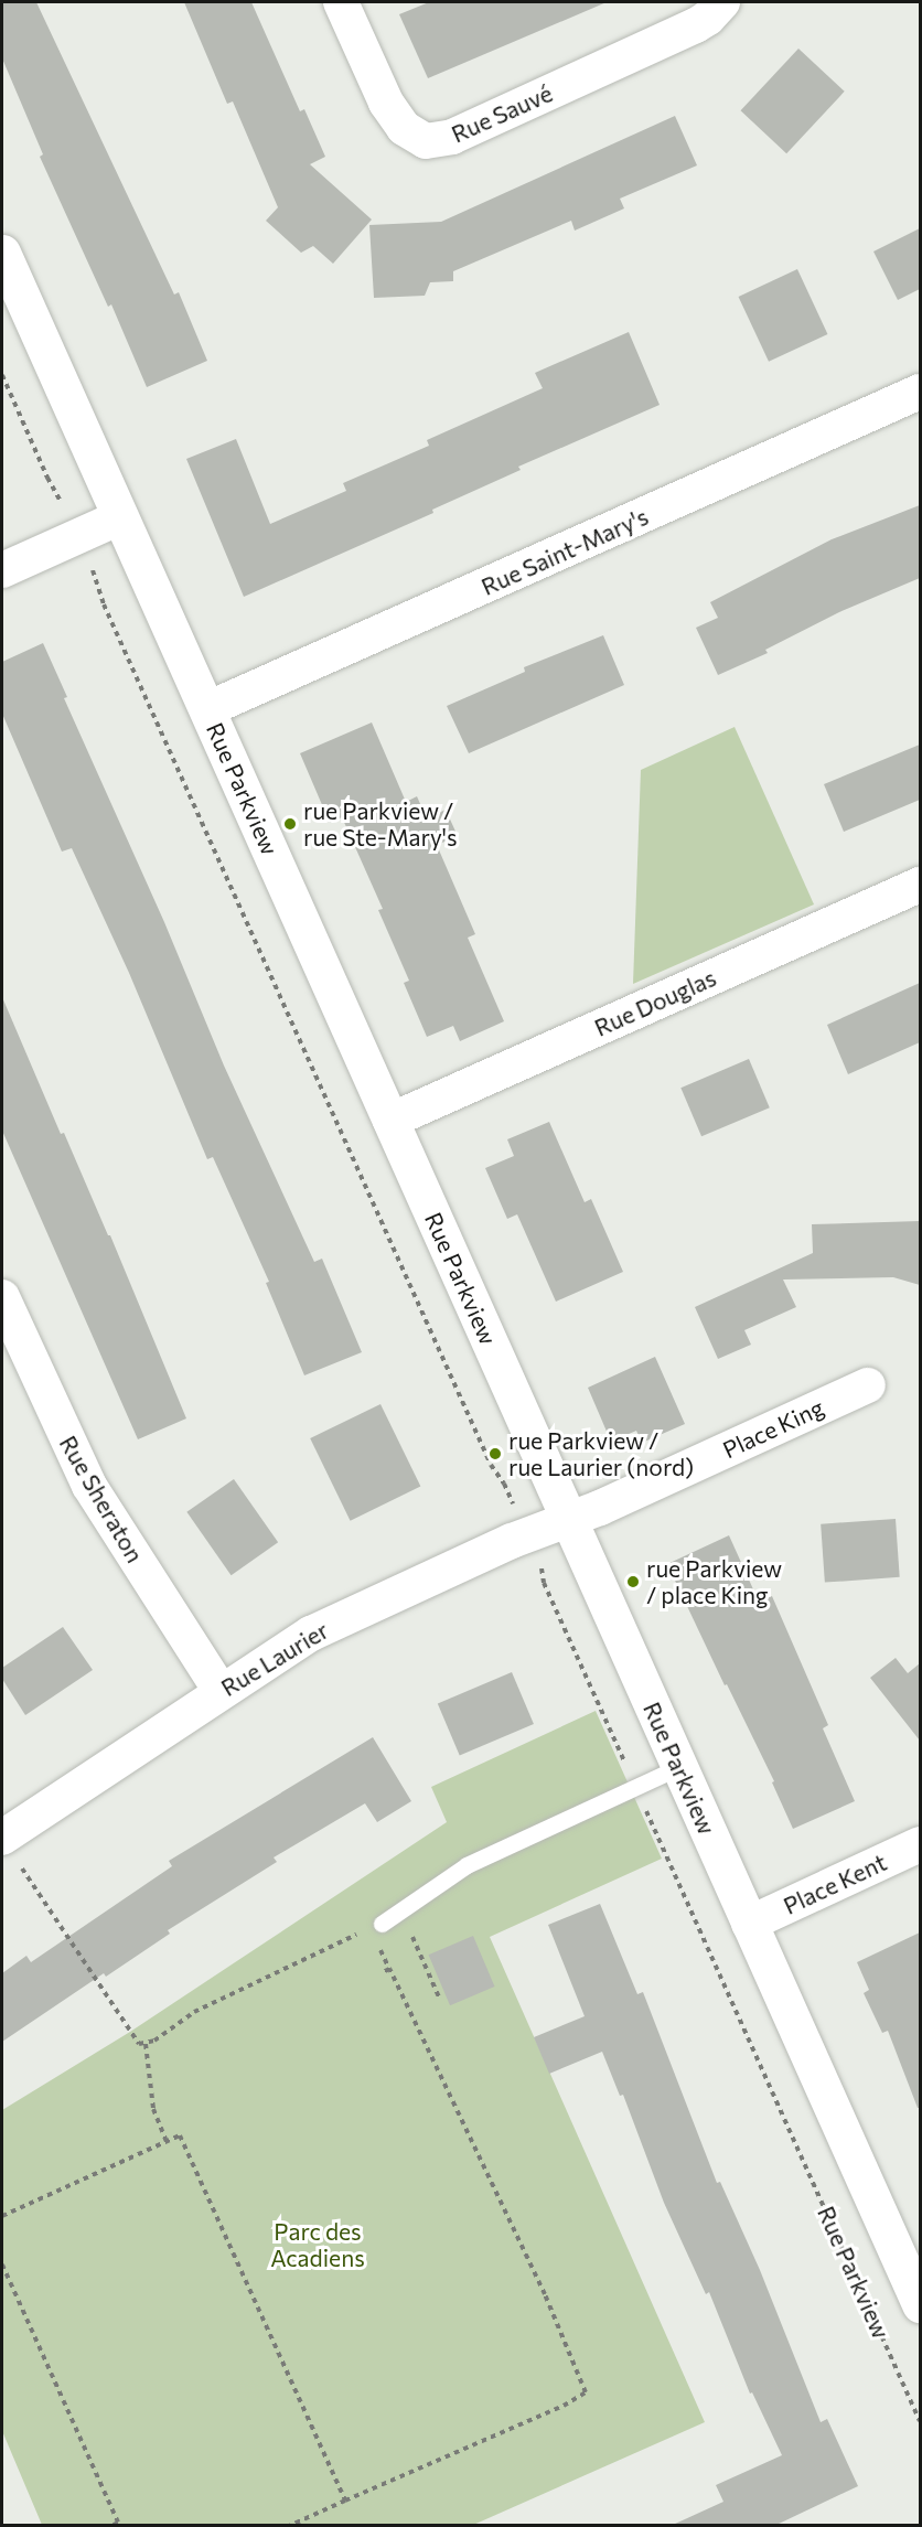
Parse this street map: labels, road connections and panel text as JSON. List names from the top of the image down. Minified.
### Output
{"streets":{"street":["Rue Sauvé","Rue Saint-Mary's","Rue Parkview","Rue Douglas","Place King","Rue Sheraton","Rue Laurier","Place Kent"]},"crossings":[["Rue Saint-Mary's","Rue Parkview"],["Rue Parkview","Rue Douglas"],["Rue Parkview","Place King"],["Rue Parkview","Rue Laurier"],["Rue Parkview","Place Kent"],["Place King","Rue Laurier"],["Rue Sheraton","Rue Laurier"]],"parks":["Parc des Acadiens"],"places":["rue Parkview / rue Ste-Mary's","rue Parkview / rue Laurier (nord)","rue Parkview / place King"]}
